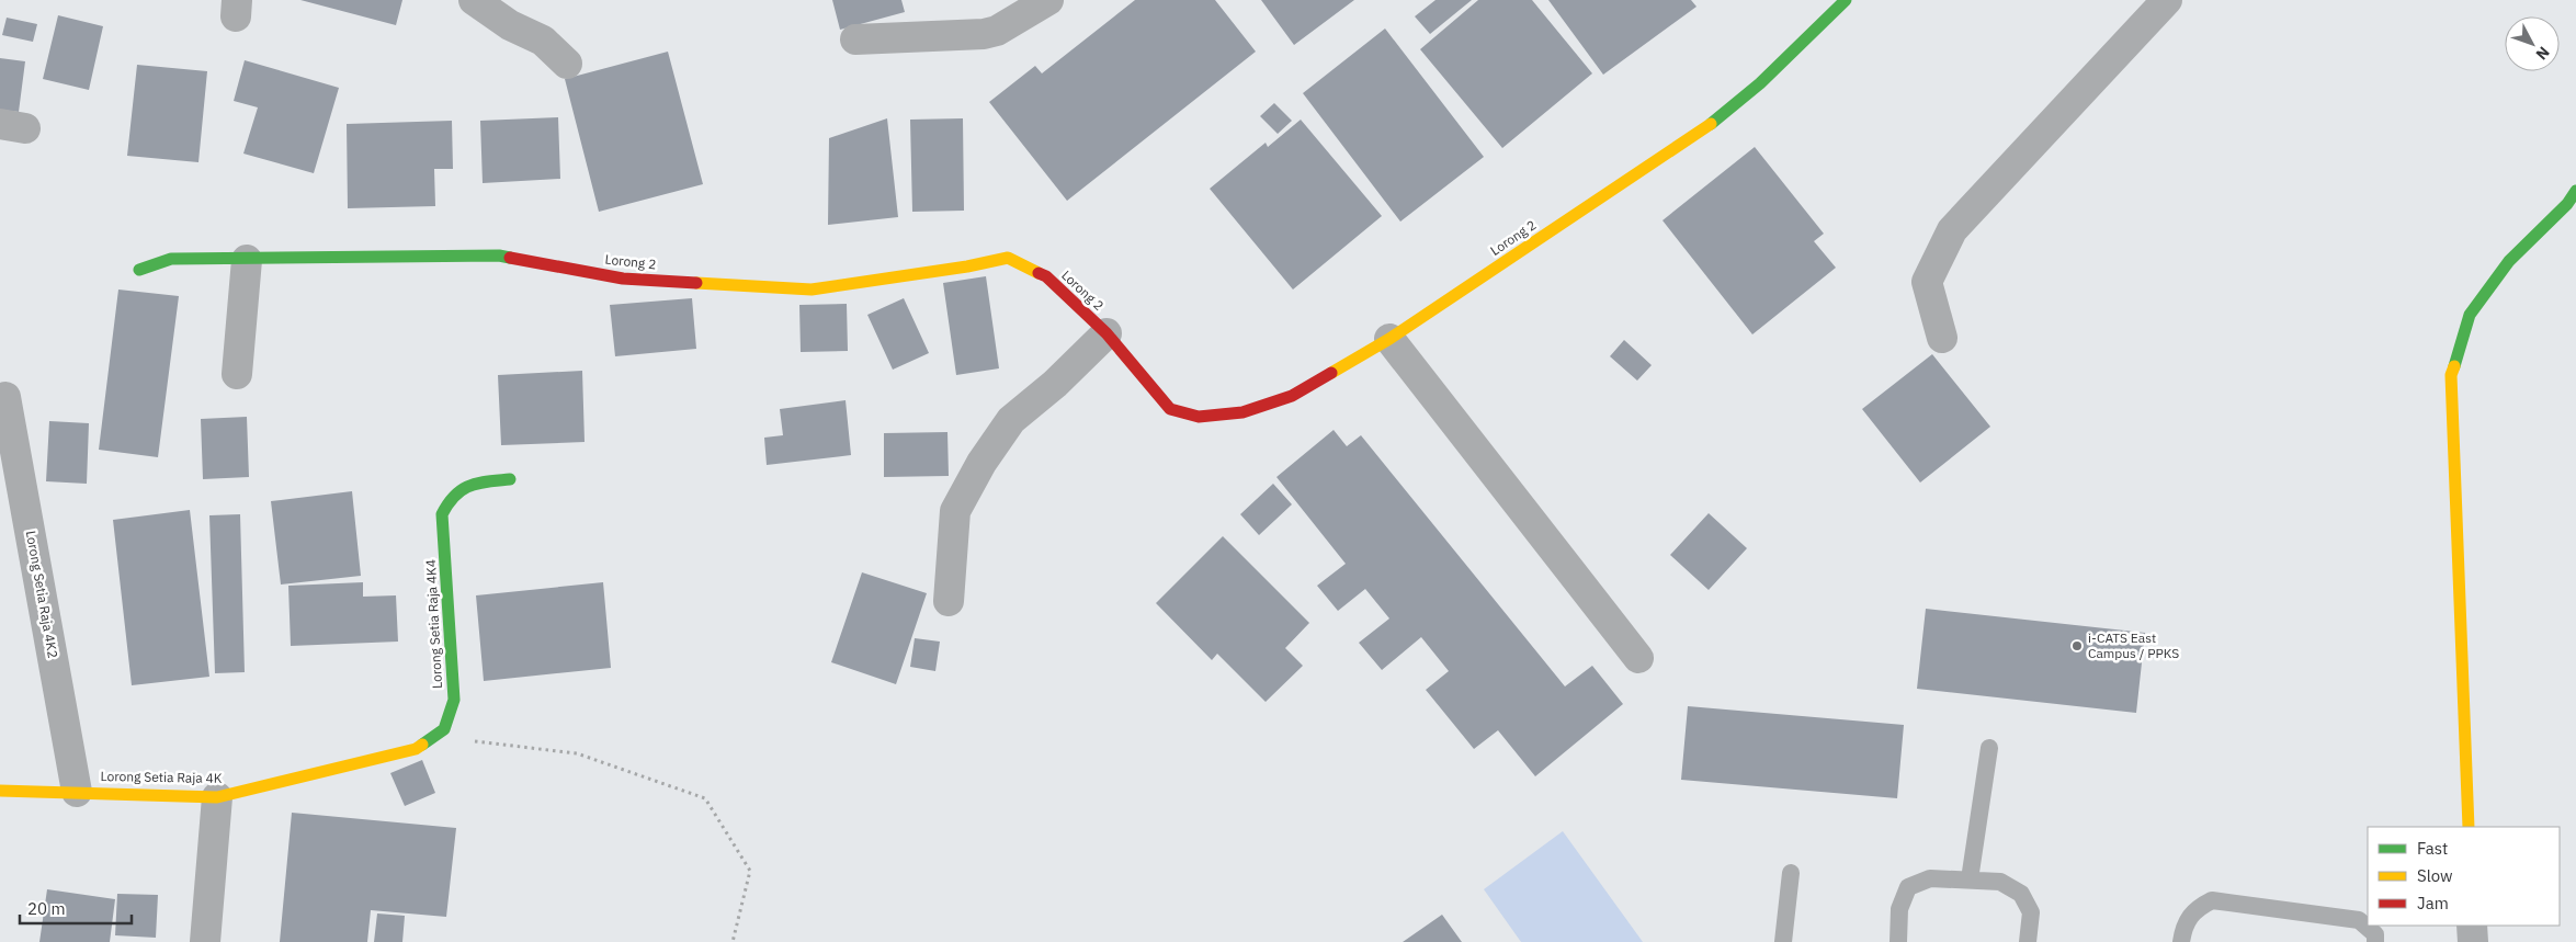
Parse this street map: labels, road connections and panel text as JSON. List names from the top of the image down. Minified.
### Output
{"streets":{"street":["Lorong 2","Lorong Setia Raja 4K2","Lorong Setia Raja 4K4","Lorong Setia Raja 4K"]},"crossings":[["Lorong Setia Raja 4K2","Lorong Setia Raja 4K"],["Lorong Setia Raja 4K4","Lorong Setia Raja 4K"]],"places":["i-CATS East Campus / PPKS"],"legend":["Fast","Slow","Jam"],"scale_bar":"20 m","north":"bottom right"}
